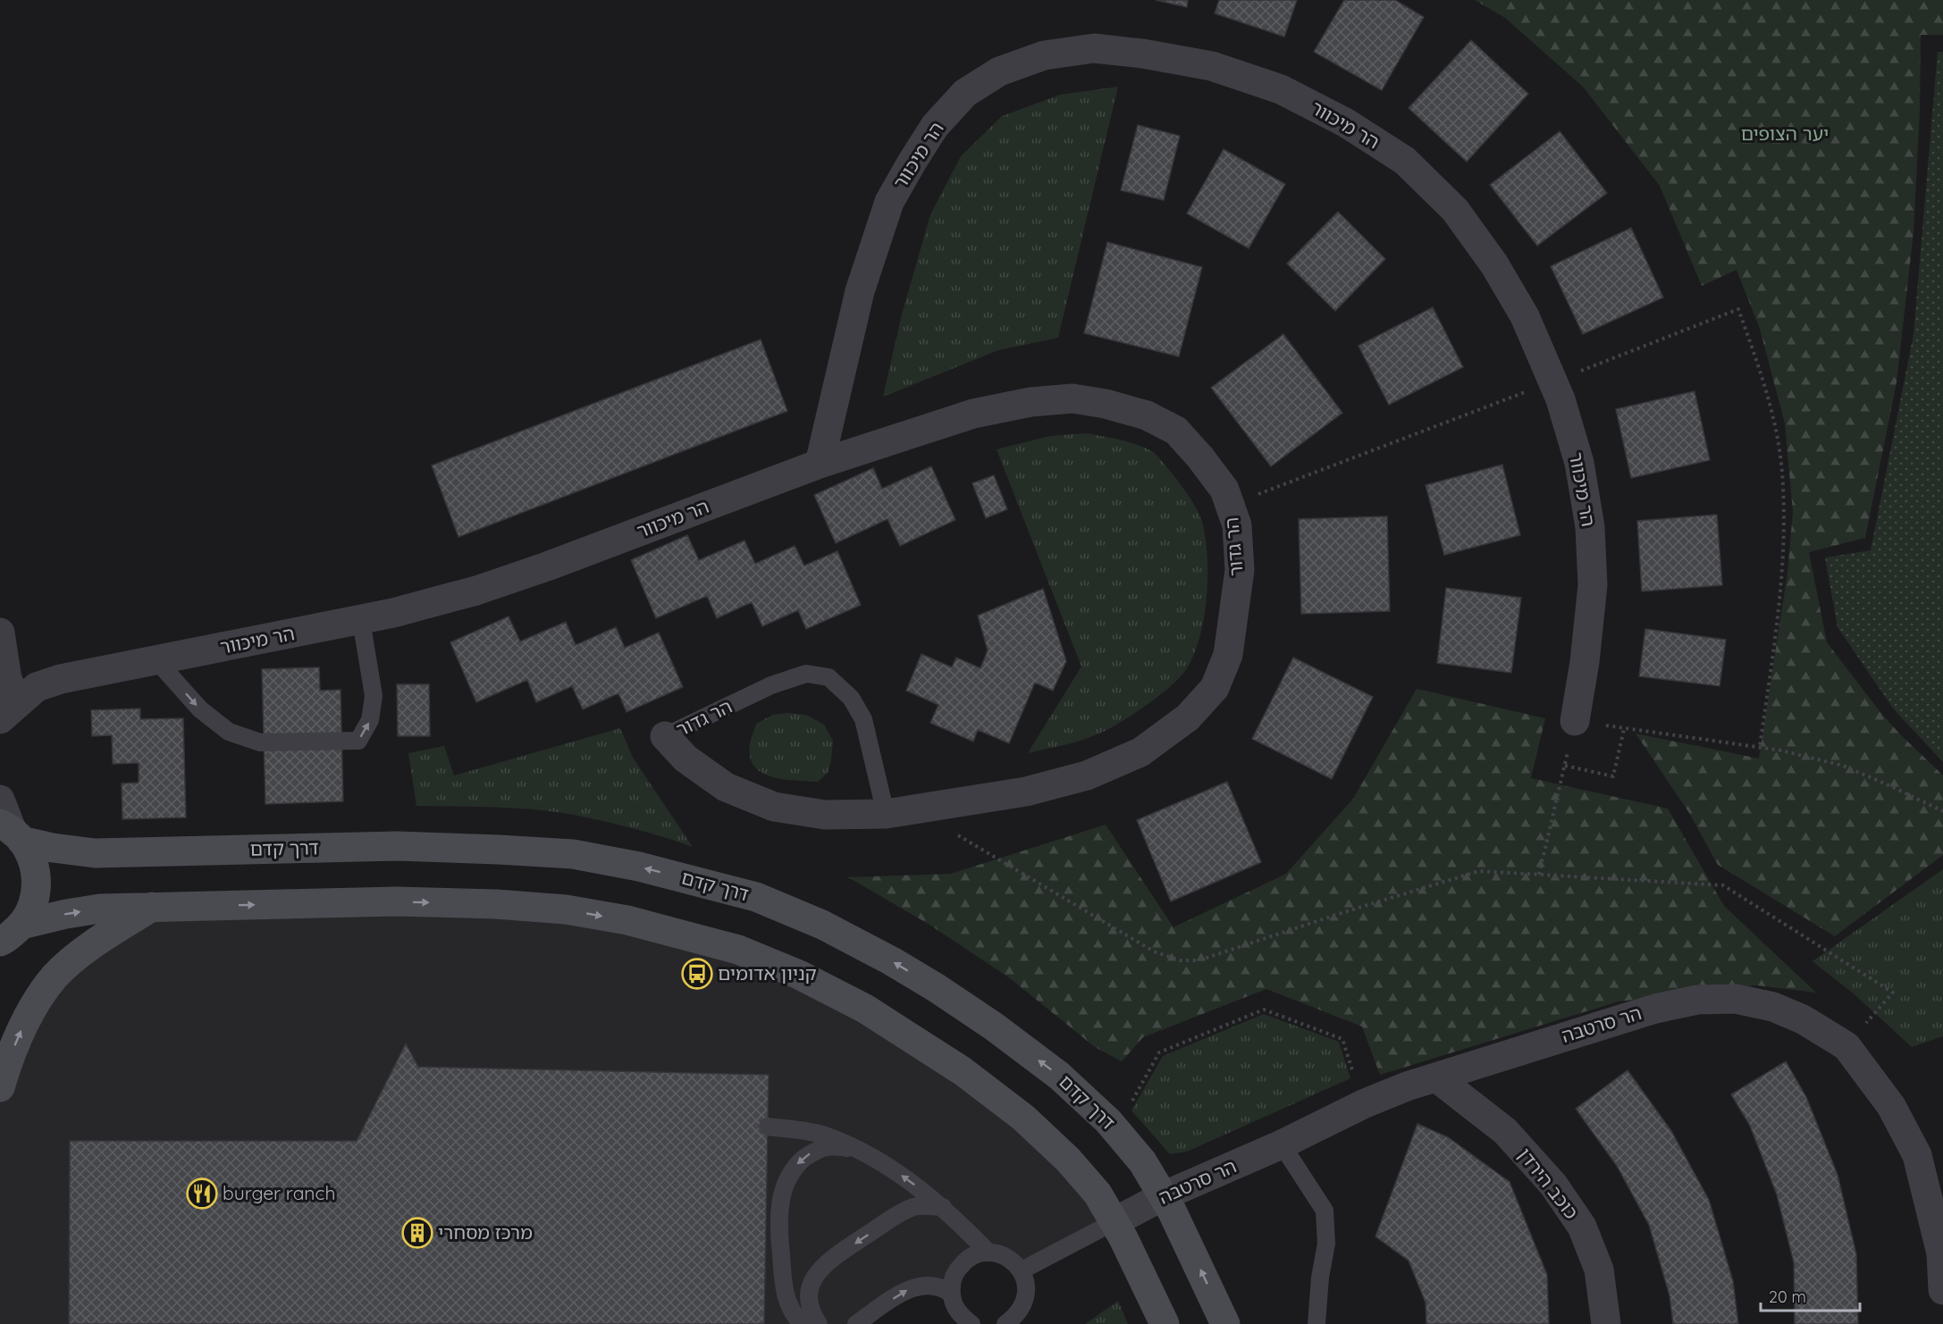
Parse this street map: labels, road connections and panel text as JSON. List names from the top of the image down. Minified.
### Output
{"streets":{"main road":["דרך קדם"],"street":["הר מיכוור","הר גדור","הר סרטבה","כוכב הירדן"]},"crossings":[["הר מיכוור","הר גדור"],["דרך קדם","הר סרטבה"],["הר סרטבה","כוכב הירדן"]],"parks":["יער הצופים"],"places":{"bus stop":["קניון אדומים"],"restaurant":["burger ranch"],"building":["מרכז מסחרי"]},"scale_bar":"20 m"}
